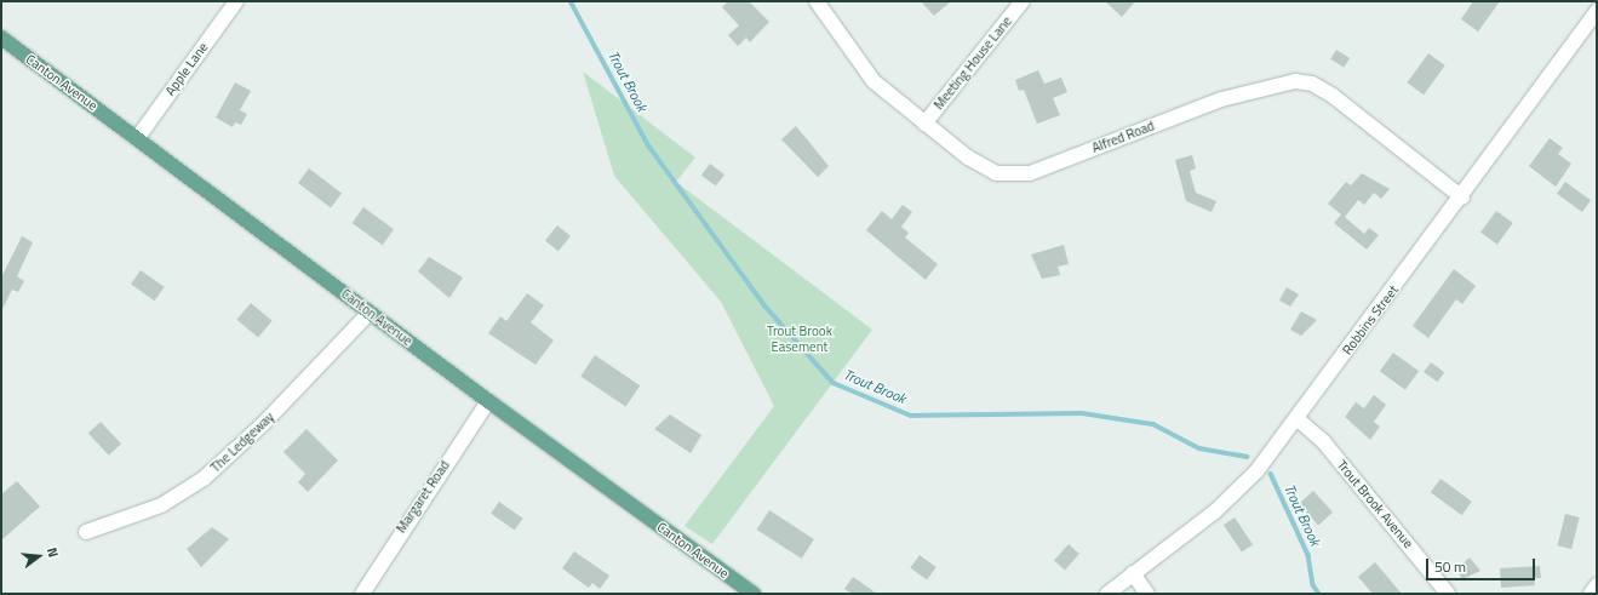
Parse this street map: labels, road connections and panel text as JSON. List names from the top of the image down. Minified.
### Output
{"streets":{"main road":["Canton Avenue"],"street":["Meeting House Lane","Apple Lane","Alfred Road","Robbins Street","The Ledgeway","Margaret Road","Trout Brook Avenue"]},"crossings":[["Meeting House Lane","Alfred Road"],["Apple Lane","Canton Avenue"],["Canton Avenue","The Ledgeway"],["Canton Avenue","Margaret Road"],["Alfred Road","Robbins Street"],["Robbins Street","Trout Brook Avenue"]],"water":["Trout Brook"],"parks":["Trout Brook Easement"],"scale_bar":"50 m","north":"right"}
